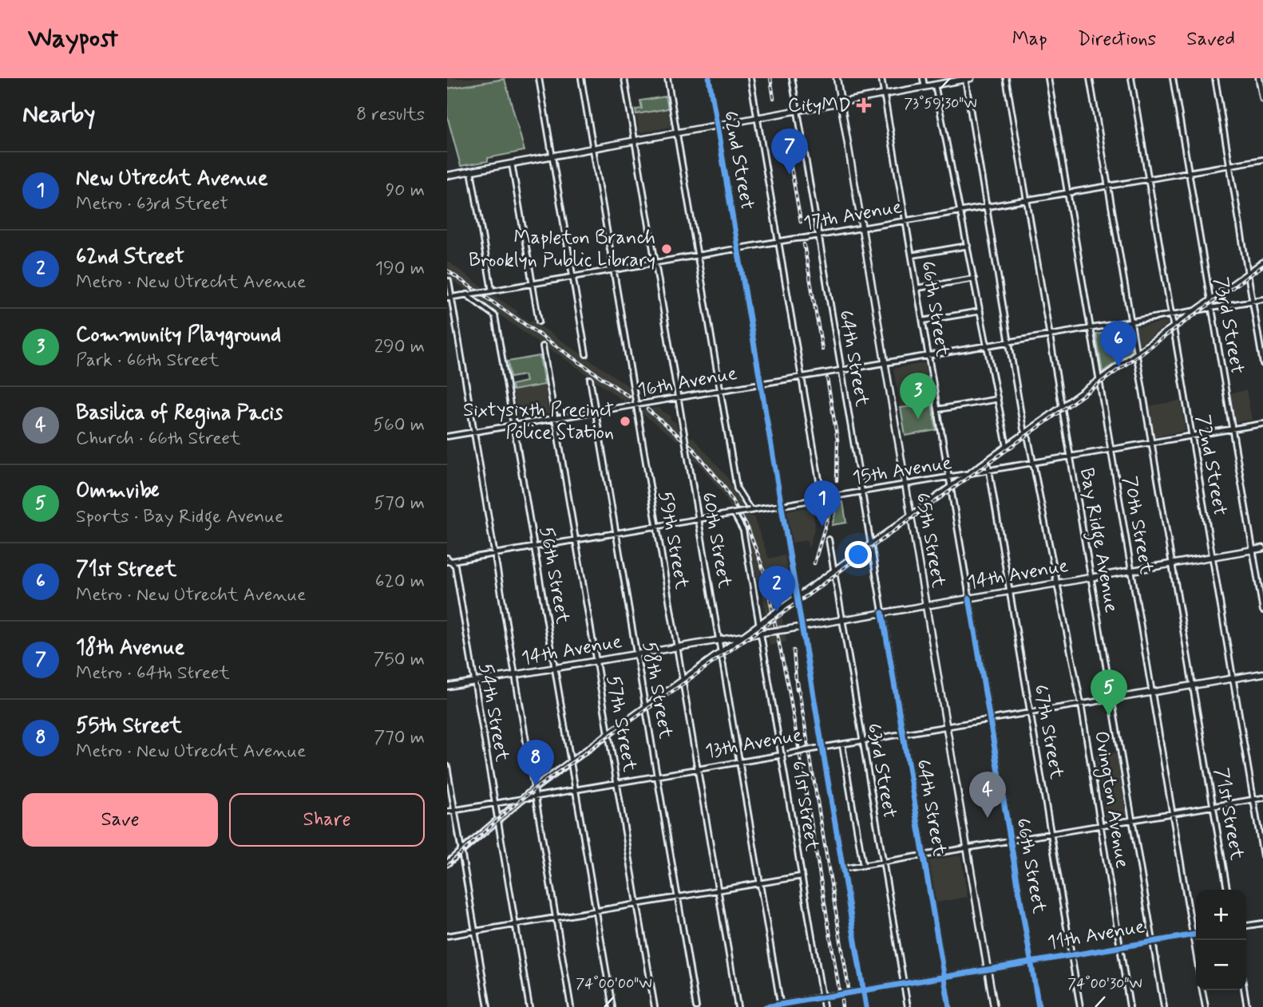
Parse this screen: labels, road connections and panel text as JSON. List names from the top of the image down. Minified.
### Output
{"streets":{"main road":["65th Street","14th Avenue","13th Avenue"],"street":["62nd Street","17th Avenue","66th Street","73rd Street","64th Street","16th Avenue","72nd Street","15th Avenue","70th Street","59th Street","60th Street","Bay Ridge Avenue","56th Street","58th Street","54th Street","57th Street","67th Street","63rd Street","Ovington Avenue","61st Street","71st Street","11th Avenue"]},"crossings":[["62nd Street","17th Avenue"],["62nd Street","16th Avenue"],["62nd Street","15th Avenue"],["62nd Street","14th Avenue"],["62nd Street","13th Avenue"],["62nd Street","11th Avenue"],["17th Avenue","66th Street"],["17th Avenue","73rd Street"],["17th Avenue","64th Street"],["17th Avenue","72nd Street"],["17th Avenue","70th Street"],["17th Avenue","59th Street"],["17th Avenue","60th Street"],["17th Avenue","65th Street"],["17th Avenue","Bay Ridge Avenue"],["17th Avenue","56th Street"],["17th Avenue","Ovington Avenue"],["17th Avenue","71st Street"],["66th Street","16th Avenue"],["66th Street","15th Avenue"],["66th Street","14th Avenue"],["66th Street","13th Avenue"],["66th Street","11th Avenue"],["73rd Street","16th Avenue"],["73rd Street","15th Avenue"],["73rd Street","14th Avenue"],["64th Street","16th Avenue"],["64th Street","15th Avenue"],["64th Street","14th Avenue"],["64th Street","13th Avenue"],["64th Street","11th Avenue"],["16th Avenue","72nd Street"],["16th Avenue","70th Street"],["16th Avenue","59th Street"],["16th Avenue","60th Street"],["16th Avenue","65th Street"],["16th Avenue","Bay Ridge Avenue"],["16th Avenue","56th Street"],["16th Avenue","58th Street"],["16th Avenue","57th Street"],["16th Avenue","Ovington Avenue"],["16th Avenue","71st Street"],["72nd Street","15th Avenue"],["72nd Street","14th Avenue"],["72nd Street","13th Avenue"],["15th Avenue","70th Street"],["15th Avenue","59th Street"],["15th Avenue","60th Street"],["15th Avenue","65th Street"],["15th Avenue","Bay Ridge Avenue"],["15th Avenue","56th Street"],["15th Avenue","58th Street"],["15th Avenue","54th Street"],["15th Avenue","57th Street"],["15th Avenue","67th Street"],["15th Avenue","Ovington Avenue"],["15th Avenue","61st Street"],["15th Avenue","71st Street"],["70th Street","14th Avenue"],["70th Street","13th Avenue"],["70th Street","11th Avenue"],["59th Street","14th Avenue"],["59th Street","13th Avenue"],["60th Street","14th Avenue"],["60th Street","13th Avenue"],["60th Street","11th Avenue"],["65th Street","14th Avenue"],["65th Street","13th Avenue"],["65th Street","11th Avenue"],["Bay Ridge Avenue","14th Avenue"],["Bay Ridge Avenue","13th Avenue"],["Bay Ridge Avenue","11th Avenue"],["14th Avenue","56th Street"],["14th Avenue","58th Street"],["14th Avenue","54th Street"],["14th Avenue","57th Street"],["14th Avenue","67th Street"],["14th Avenue","63rd Street"],["14th Avenue","Ovington Avenue"],["14th Avenue","61st Street"],["14th Avenue","71st Street"],["56th Street","13th Avenue"],["58th Street","13th Avenue"],["54th Street","13th Avenue"],["57th Street","13th Avenue"],["67th Street","13th Avenue"],["67th Street","11th Avenue"],["13th Avenue","63rd Street"],["13th Avenue","Ovington Avenue"],["13th Avenue","61st Street"],["13th Avenue","71st Street"],["63rd Street","11th Avenue"],["Ovington Avenue","11th Avenue"],["61st Street","11th Avenue"]],"places":{"health":["CityMD"],"other":["Mapleton Branch Brooklyn Public Library","Sixtysixth Precinct Police Station"]},"page":{"header":"Waypost","nav":["Map","Directions","Saved"],"heading":["Nearby","8 results"],"pins":["7","6","3","1","2","5","8","4"],"list":[{"mark":"1","name":"New Utrecht Avenue","note":"Metro · 63rd Street","value":"90 m"},{"mark":"2","name":"62nd Street","note":"Metro · New Utrecht Avenue","value":"190 m"},{"mark":"3","name":"Community Playground","note":"Park · 66th Street","value":"290 m"},{"mark":"4","name":"Basilica of Regina Pacis","note":"Church · 66th Street","value":"560 m"},{"mark":"5","name":"Ommvibe","note":"Sports · Bay Ridge Avenue","value":"570 m"},{"mark":"6","name":"71st Street","note":"Metro · New Utrecht Avenue","value":"620 m"},{"mark":"7","name":"18th Avenue","note":"Metro · 64th Street","value":"750 m"},{"mark":"8","name":"55th Street","note":"Metro · New Utrecht Avenue","value":"770 m"}],"buttons":["Save","Share"],"map_buttons":["+","−"]},"coordinates":["73°59'30\"W","74°00'00\"W","74°00'30\"W"]}
